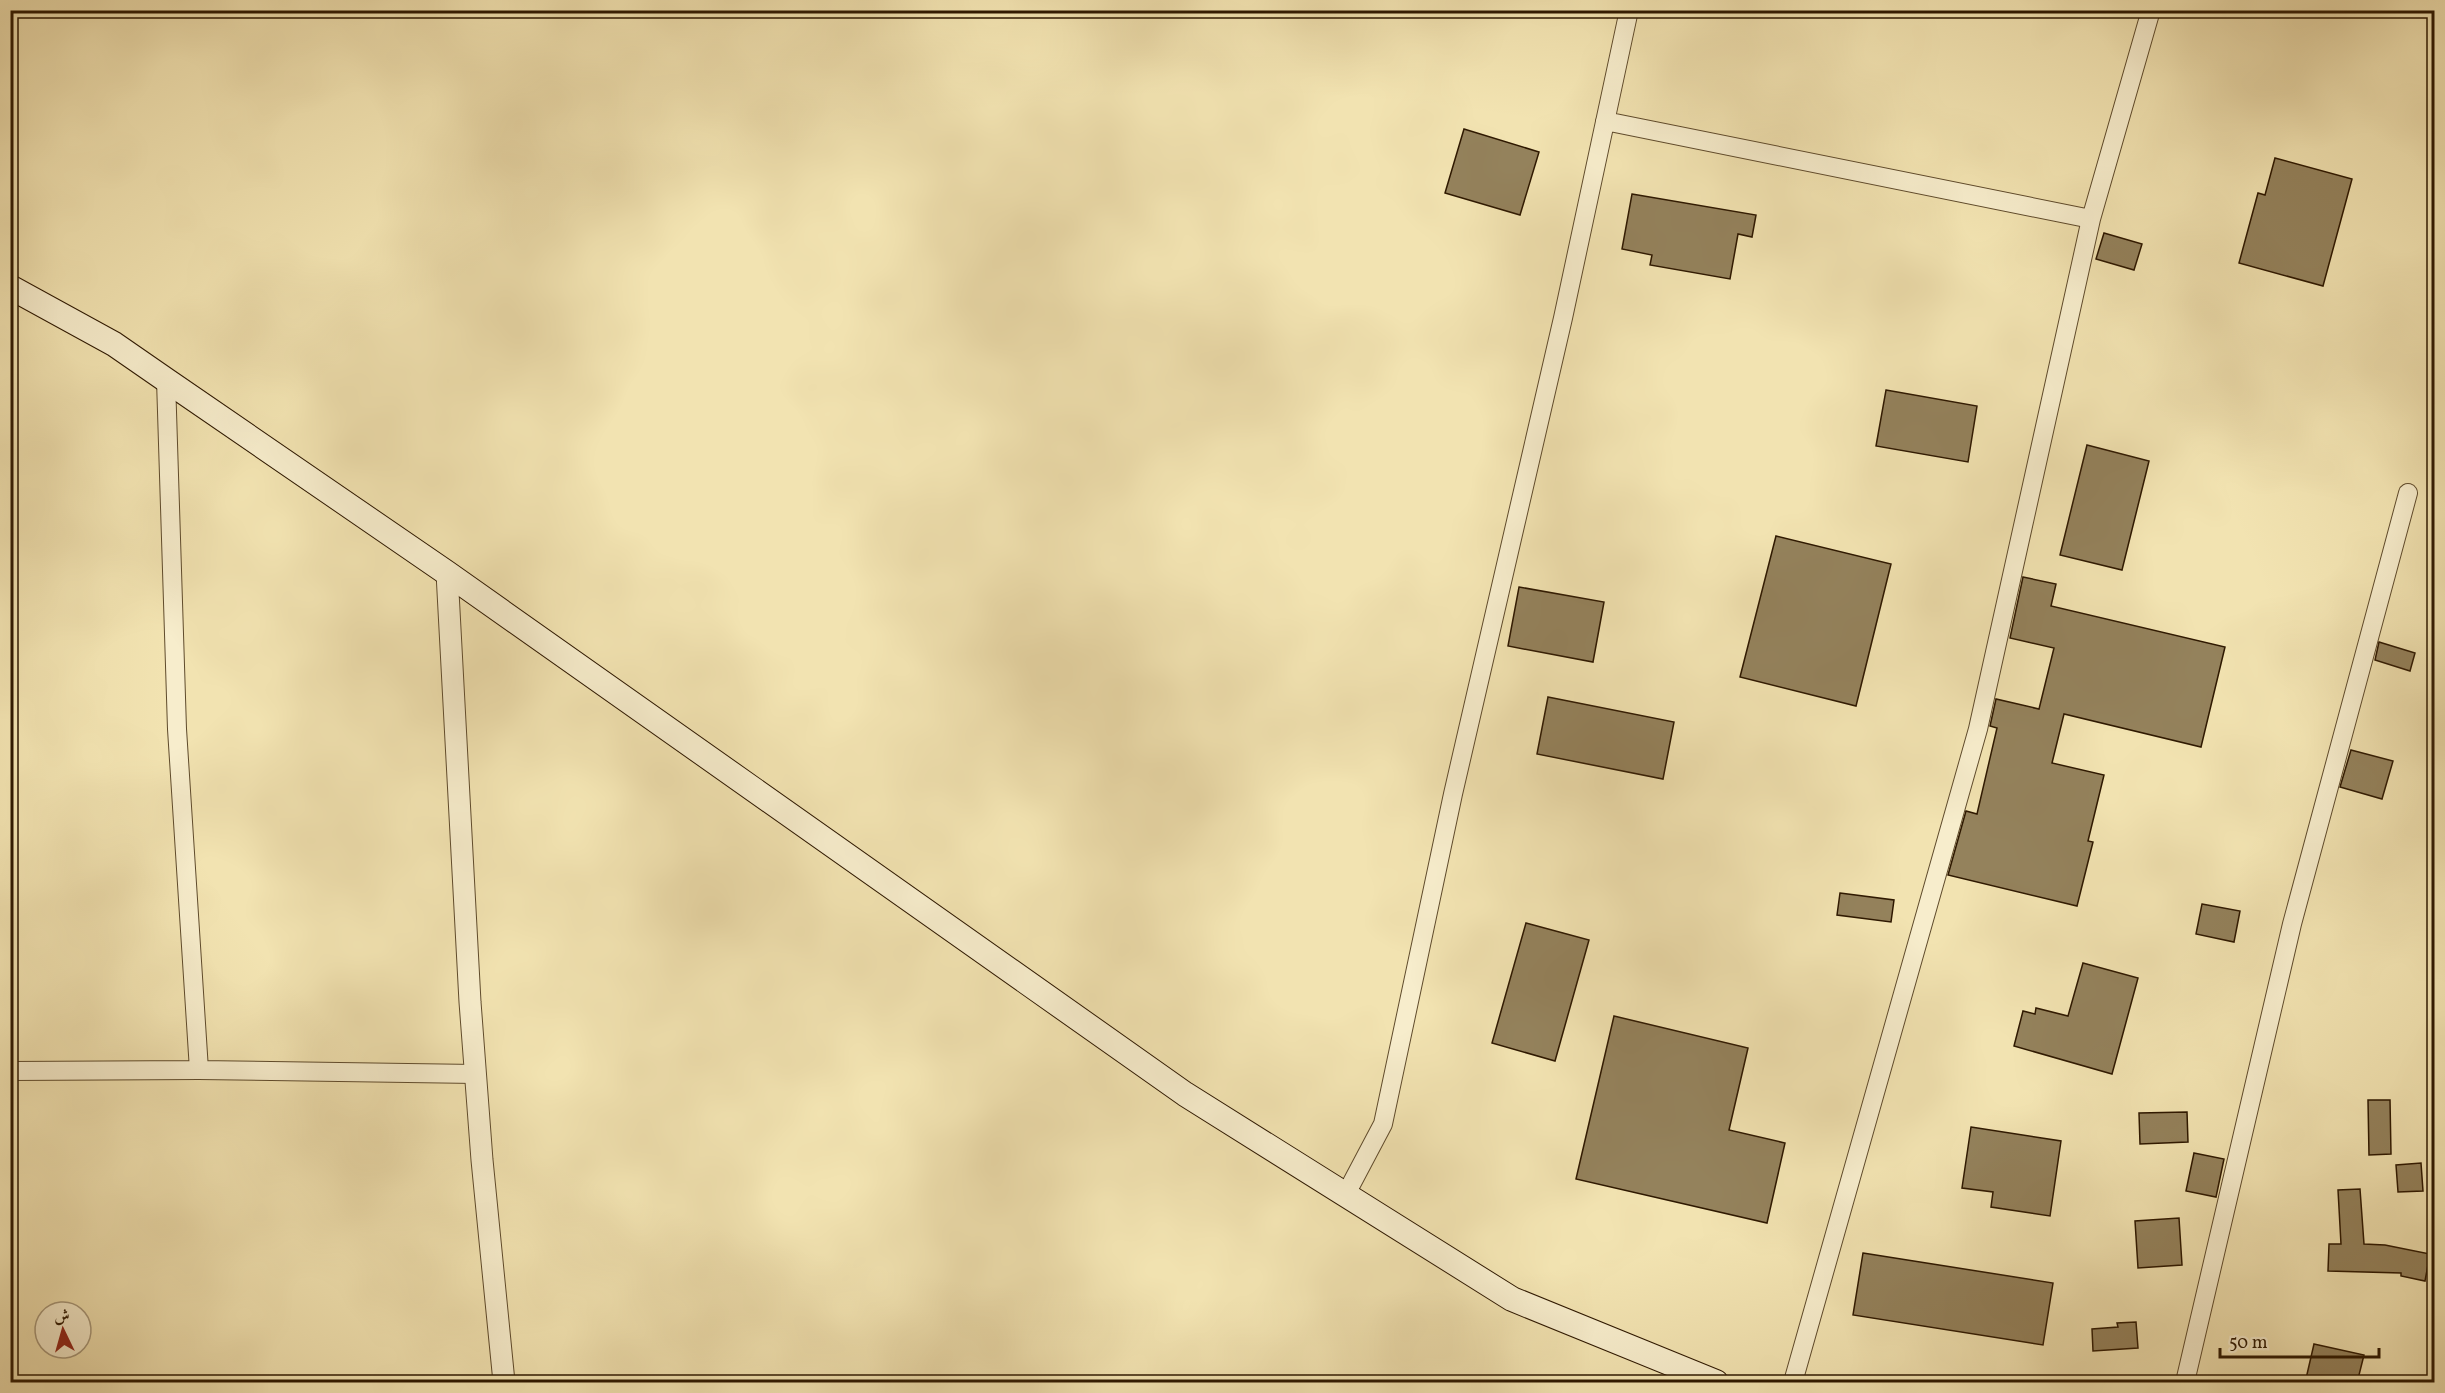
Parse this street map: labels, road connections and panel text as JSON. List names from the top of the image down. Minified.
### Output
{"scale_bar":"50 m","north":"top"}
